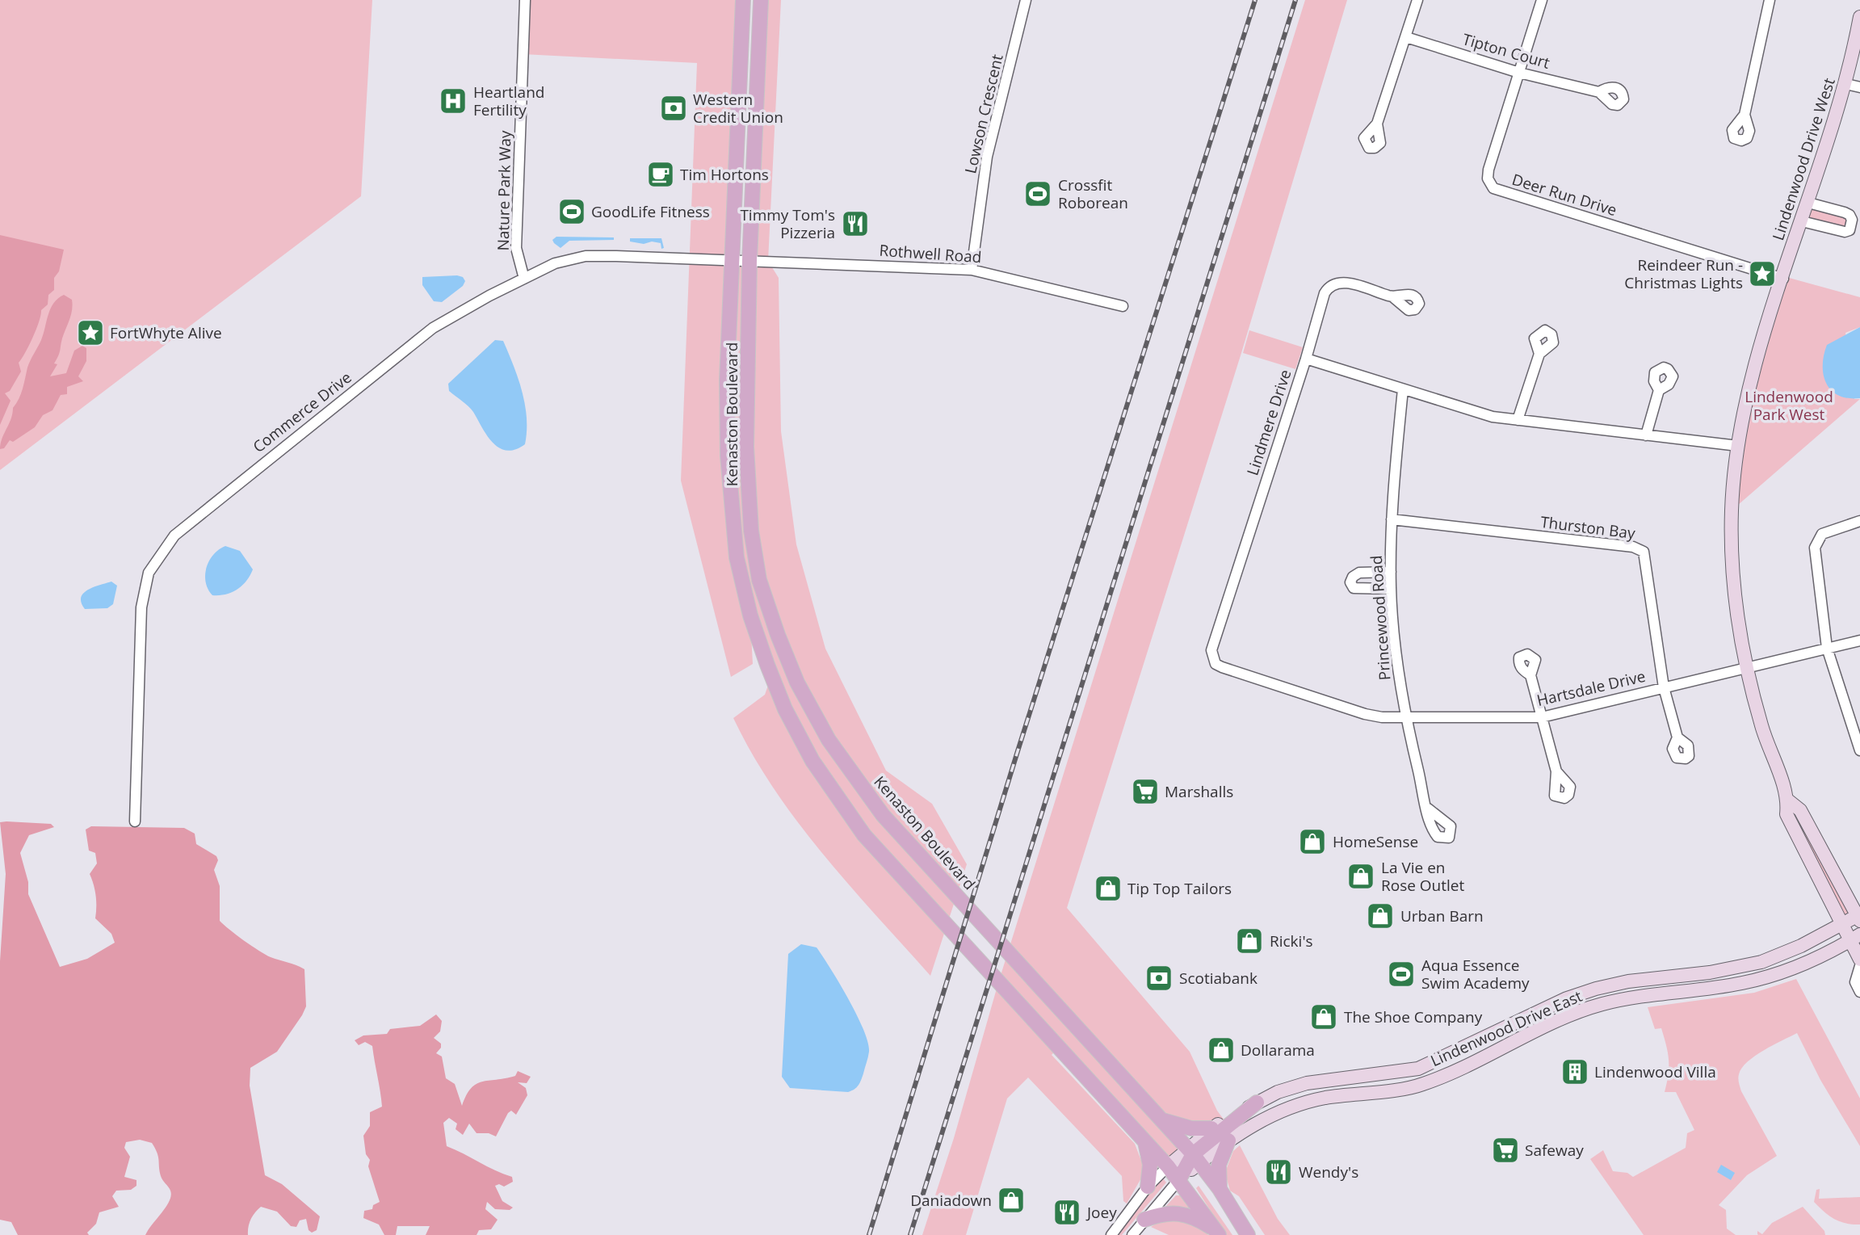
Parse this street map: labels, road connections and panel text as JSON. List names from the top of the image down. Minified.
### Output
{"streets":{"main road":["Kenaston Boulevard"],"street":["Tipton Court","Lowson Crescent","Lindenwood Drive West","Nature Park Way","Deer Run Drive","Rothwell Road","Commerce Drive","Lindmere Drive","Thurston Bay","Princewood Road","Hartsdale Drive","Lindenwood Drive East"]},"crossings":[["Tipton Court","Deer Run Drive"],["Lowson Crescent","Rothwell Road"],["Lindenwood Drive West","Deer Run Drive"],["Lindenwood Drive West","Lindmere Drive"],["Lindenwood Drive West","Hartsdale Drive"],["Lindenwood Drive West","Lindenwood Drive East"],["Nature Park Way","Commerce Drive"],["Rothwell Road","Commerce Drive"],["Rothwell Road","Kenaston Boulevard"],["Commerce Drive","Kenaston Boulevard"],["Kenaston Boulevard","Lindenwood Drive East"],["Lindmere Drive","Princewood Road"],["Lindmere Drive","Hartsdale Drive"],["Thurston Bay","Princewood Road"],["Thurston Bay","Hartsdale Drive"],["Princewood Road","Hartsdale Drive"]],"parks":["Lindenwood Park West"],"places":{"hospital":["Heartland Fertility"],"bank":["Western Credit Union","Scotiabank"],"cafe":["Tim Hortons"],"sports":["Crossfit Roborean","GoodLife Fitness","Aqua Essence Swim Academy"],"restaurant":["Timmy Tom's Pizzeria","Wendy's","Joey"],"place":["Reindeer Run - Christmas Lights","FortWhyte Alive"],"supermarket":["Marshalls","Safeway"],"shop":["HomeSense","La Vie en Rose Outlet","Tip Top Tailors","Urban Barn","Ricki's","The Shoe Company","Dollarama","Daniadown"],"building":["Lindenwood Villa"]}}
